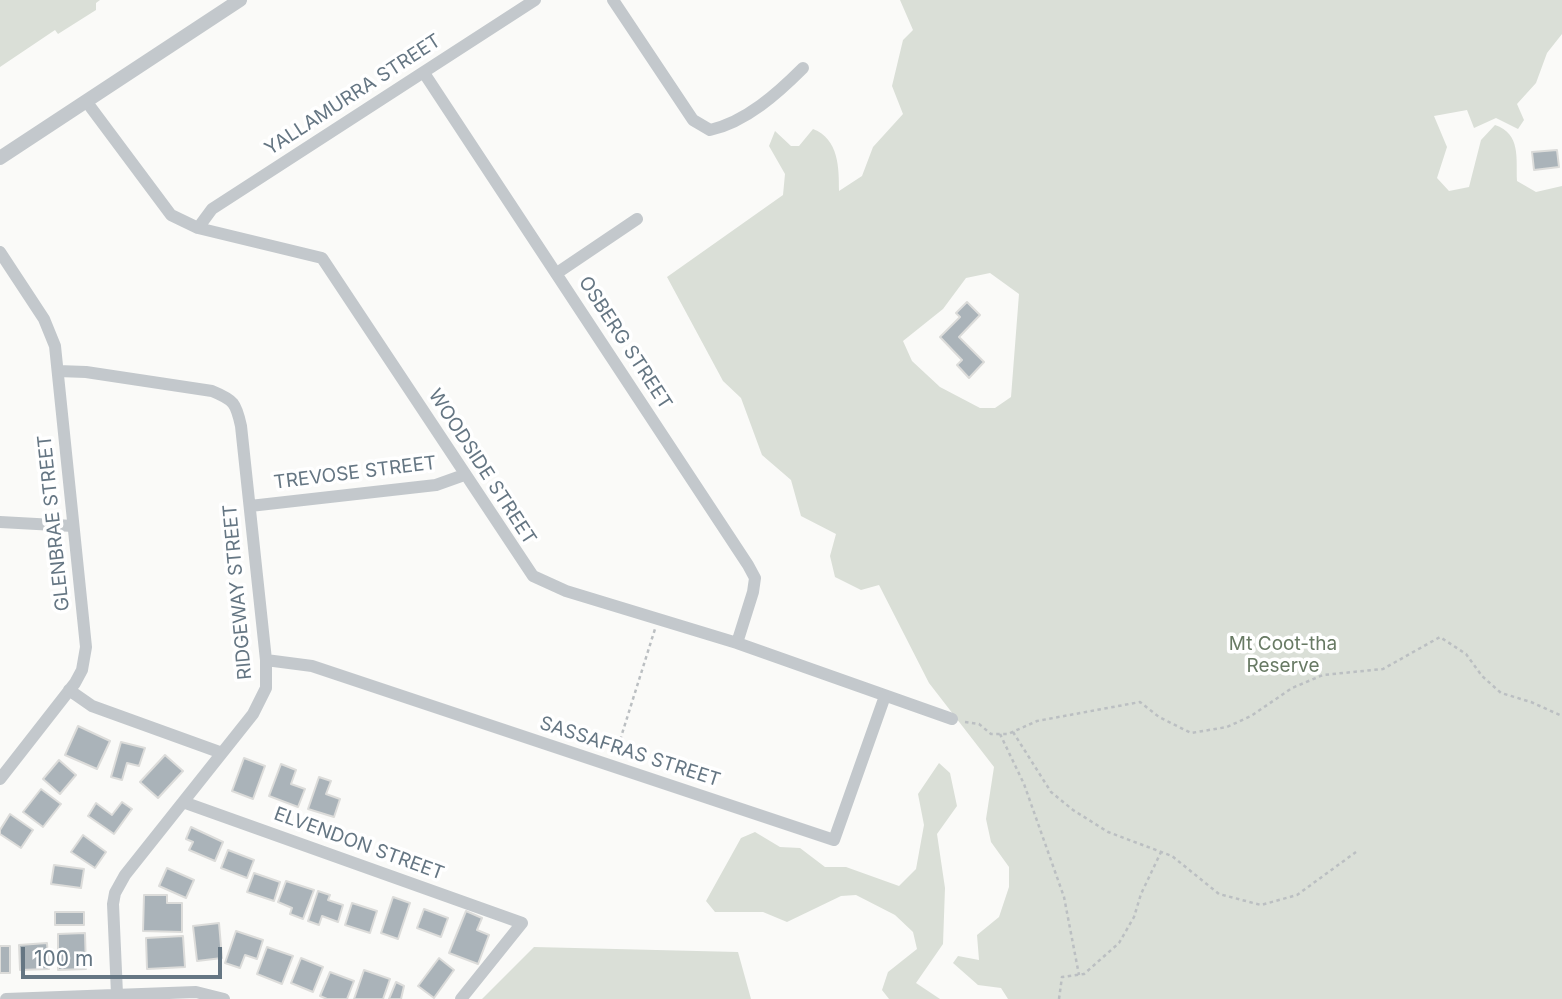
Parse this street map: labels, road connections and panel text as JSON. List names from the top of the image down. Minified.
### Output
{"streets":{"street":["YALLAMURRA STREET","OSBERG STREET","WOODSIDE STREET","TREVOSE STREET","GLENBRAE STREET","RIDGEWAY STREET","SASSAFRAS STREET","ELVENDON STREET"]},"crossings":[["YALLAMURRA STREET","OSBERG STREET"],["YALLAMURRA STREET","WOODSIDE STREET"],["OSBERG STREET","WOODSIDE STREET"],["WOODSIDE STREET","TREVOSE STREET"],["WOODSIDE STREET","SASSAFRAS STREET"],["TREVOSE STREET","RIDGEWAY STREET"],["GLENBRAE STREET","RIDGEWAY STREET"],["RIDGEWAY STREET","SASSAFRAS STREET"],["RIDGEWAY STREET","ELVENDON STREET"]],"parks":["Mt Coot-tha Reserve"],"scale_bar":"100 m"}
